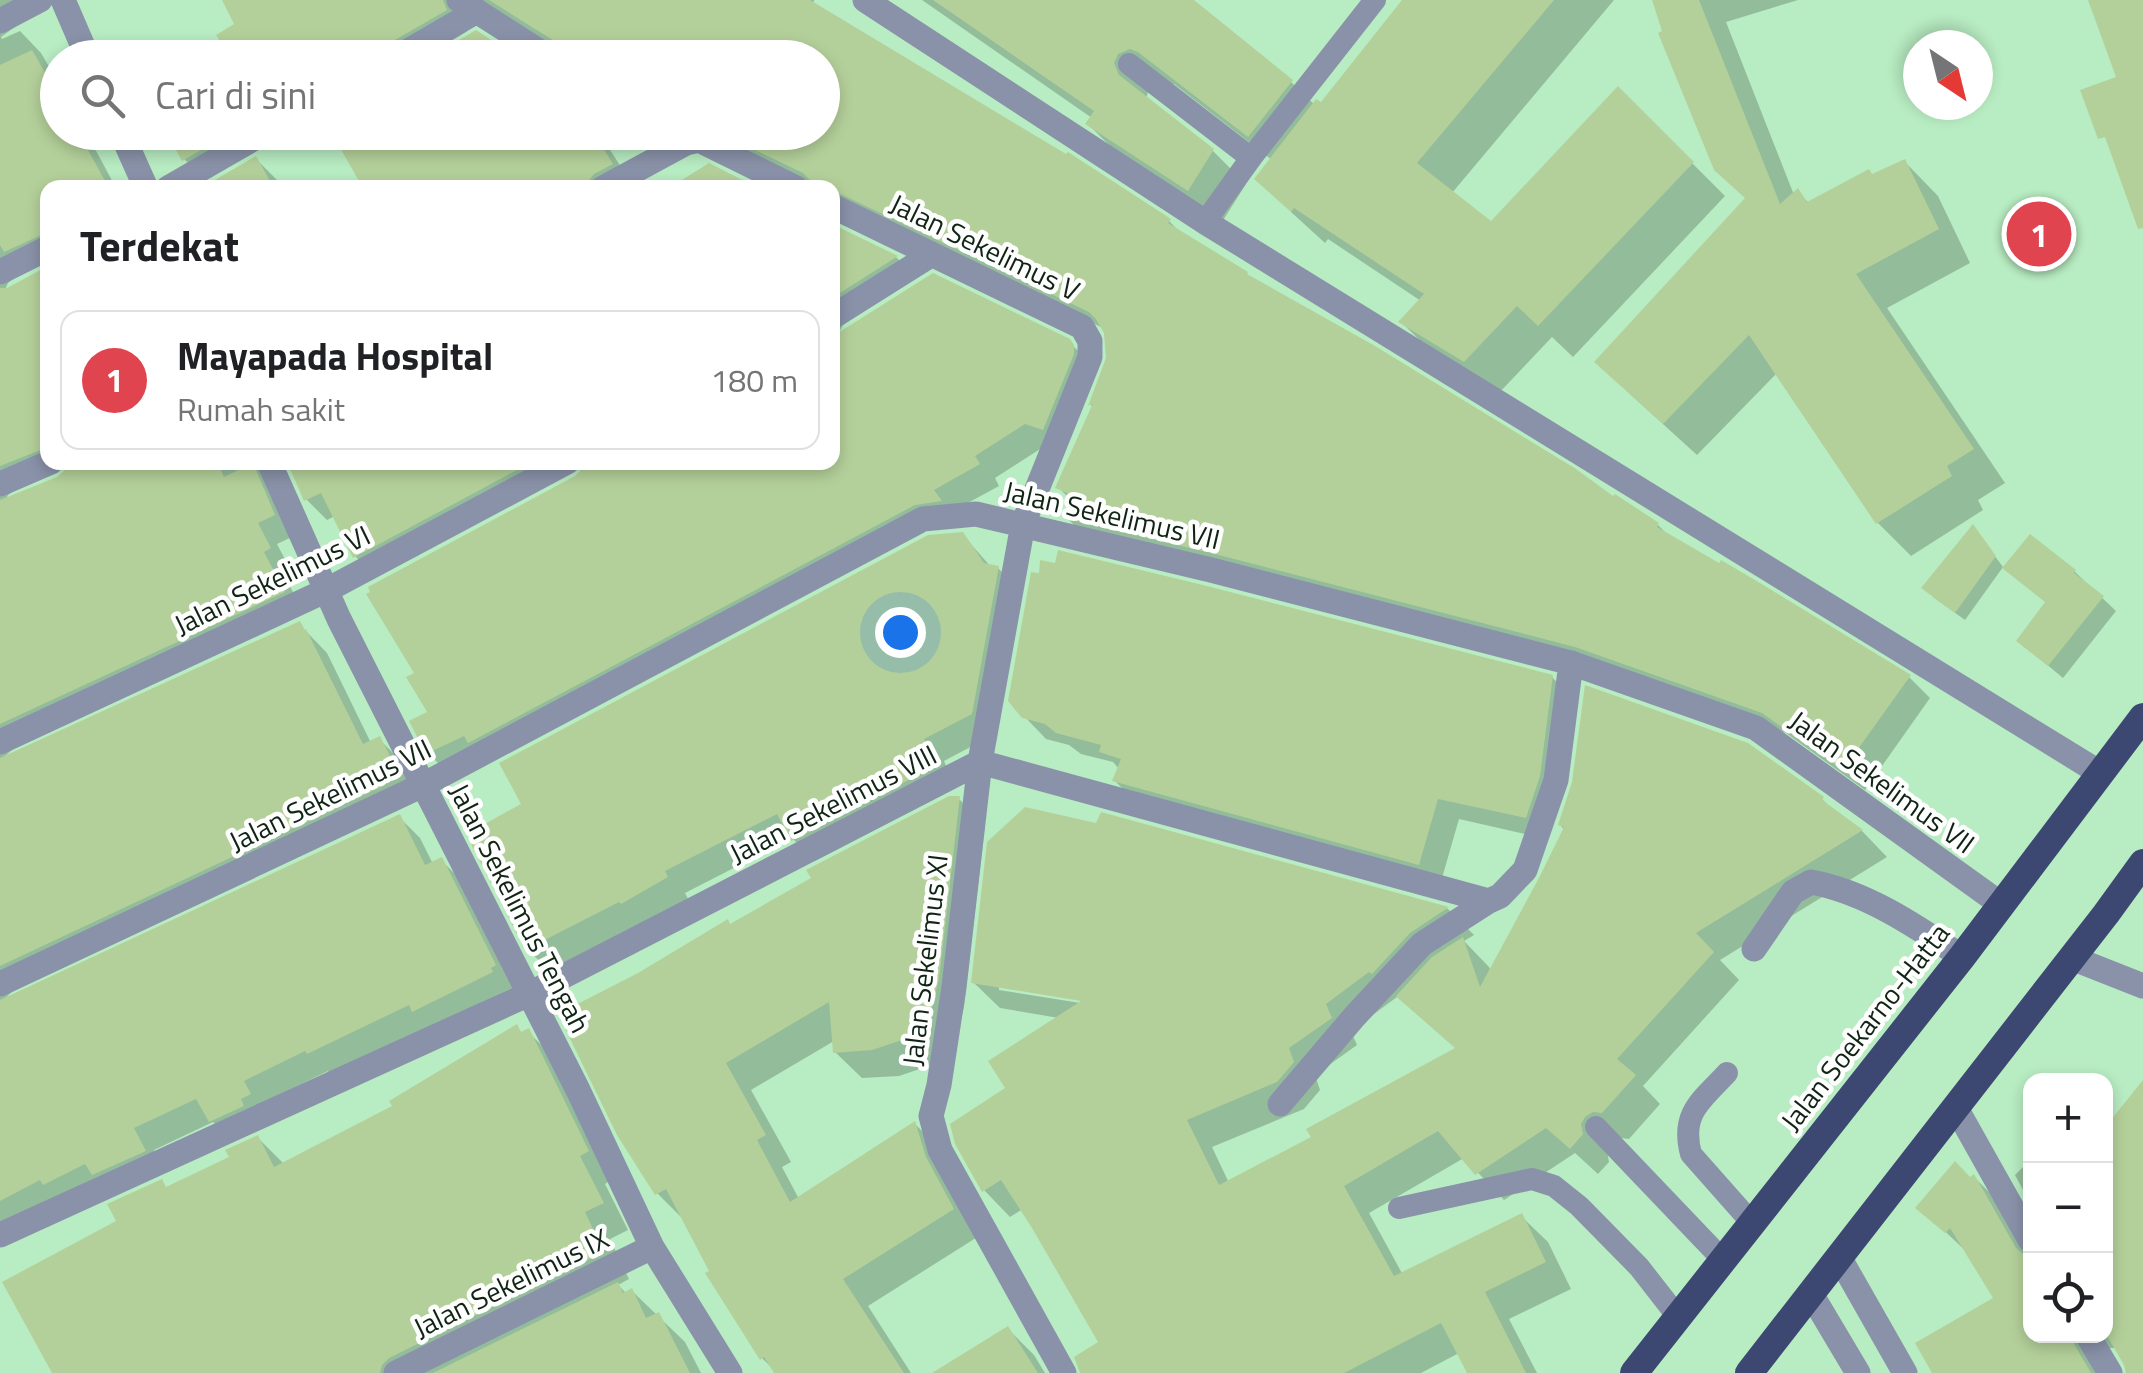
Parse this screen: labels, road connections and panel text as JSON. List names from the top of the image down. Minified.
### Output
{"streets":{"highway":["Jalan Soekarno-Hatta"],"street":["Jalan Sekelimus V","Jalan Sekelimus VII","Jalan Sekelimus VI","Jalan Sekelimus VIII","Jalan Sekelimus Tengah","Jalan Sekelimus XI","Jalan Sekelimus IX"]},"crossings":[["Jalan Sekelimus V","Jalan Sekelimus VII"],["Jalan Sekelimus V","Jalan Sekelimus XI"],["Jalan Sekelimus VII","Jalan Sekelimus Tengah"],["Jalan Sekelimus VII","Jalan Sekelimus XI"],["Jalan Sekelimus VII","Jalan Soekarno-Hatta"],["Jalan Sekelimus VI","Jalan Sekelimus Tengah"],["Jalan Sekelimus VIII","Jalan Sekelimus Tengah"],["Jalan Sekelimus VIII","Jalan Sekelimus XI"],["Jalan Sekelimus Tengah","Jalan Sekelimus IX"]],"north":"bottom right","page":{"search":"Cari di sini","heading":"Terdekat","pins":"1","list":[{"mark":"1","name":"Mayapada Hospital","note":"Rumah sakit","value":"180 m"}],"map_buttons":["+","−"]}}
